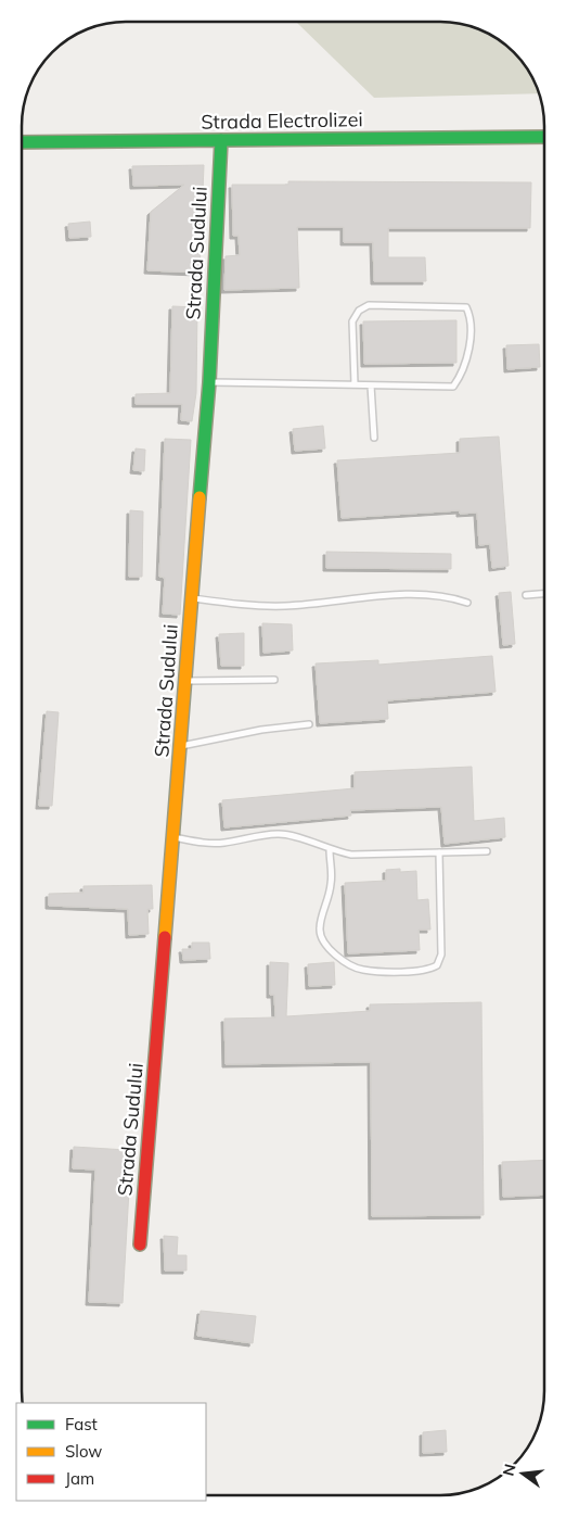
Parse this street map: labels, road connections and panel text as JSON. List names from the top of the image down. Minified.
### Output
{"streets":{"street":["Strada Electrolizei","Strada Sudului"]},"crossings":[["Strada Electrolizei","Strada Sudului"]],"legend":["Fast","Slow","Jam"],"north":"left"}
